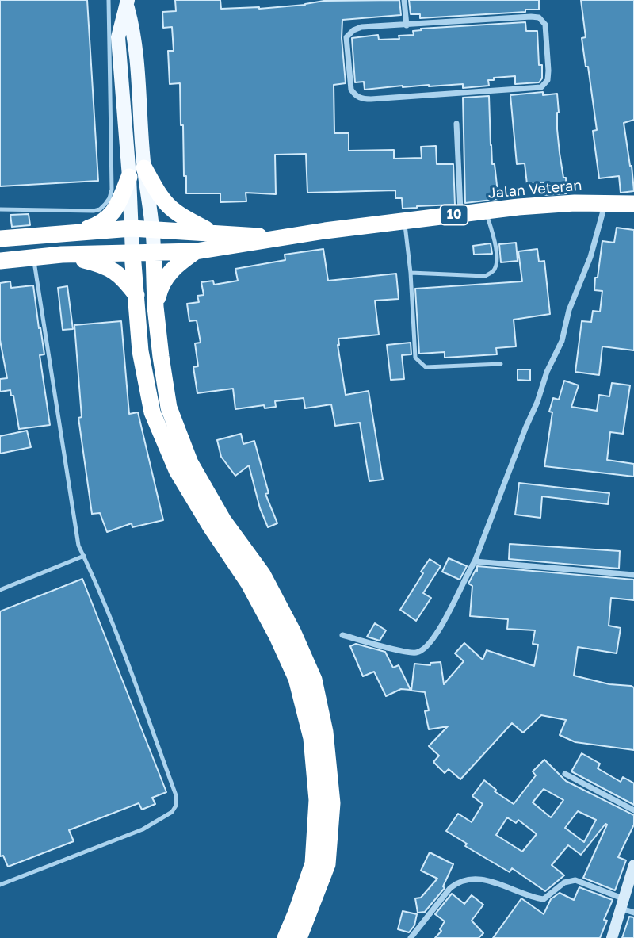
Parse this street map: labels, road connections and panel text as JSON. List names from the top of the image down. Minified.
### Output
{"streets":{"highway":["Jalan Veteran","10"]},"crossings":[["Jalan Veteran","10"]]}
